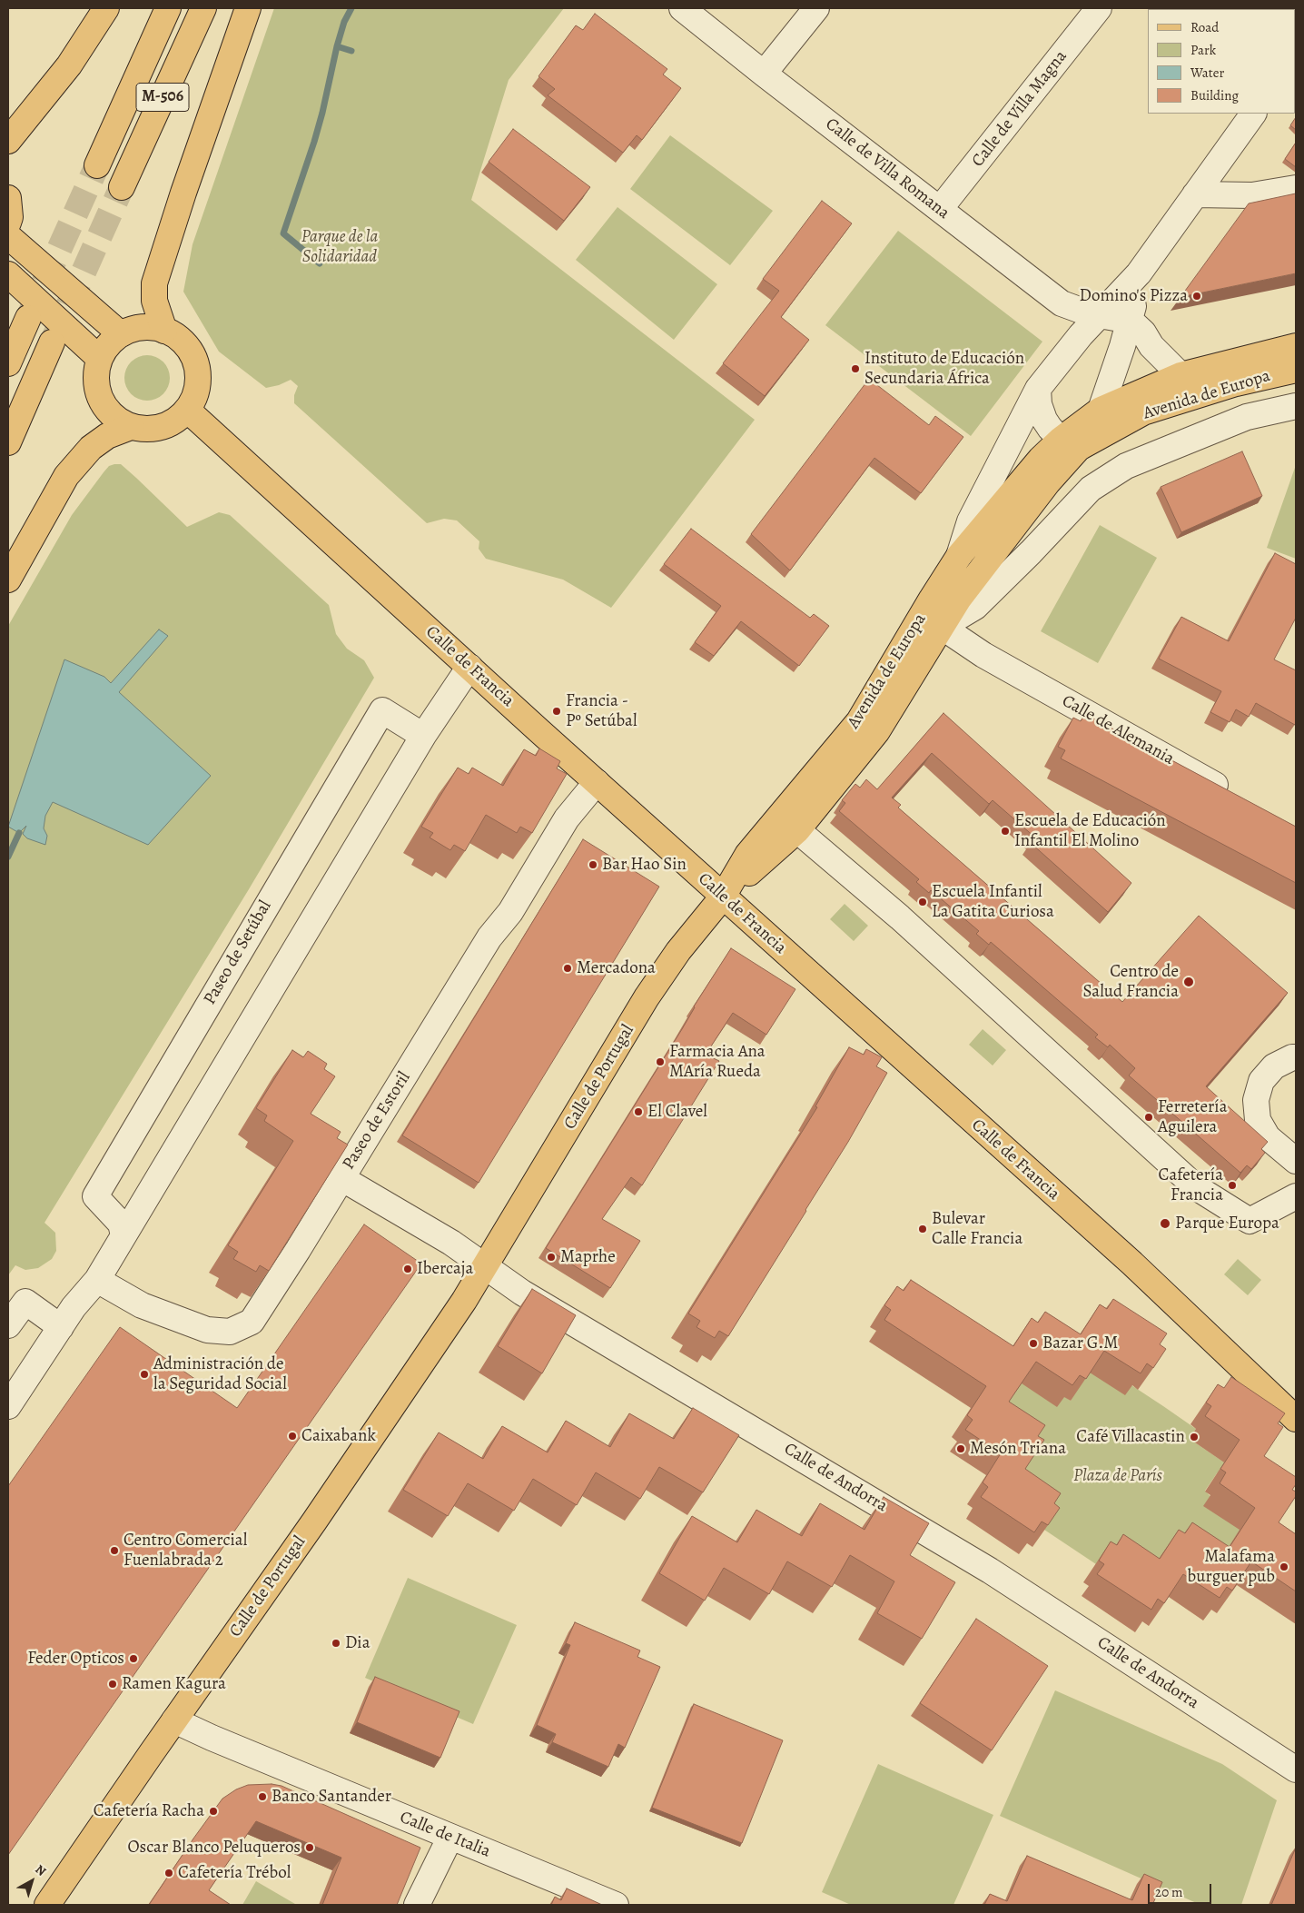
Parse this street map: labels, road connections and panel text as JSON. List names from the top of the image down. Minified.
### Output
{"streets":{"main road":["M-506","Avenida de Europa","Calle de Francia","Calle de Portugal"],"street":["Calle de Villa Magna","Calle de Villa Romana","Calle de Alemania","Paseo de Setúbal","Paseo de Estoril","Calle de Andorra","Calle de Italia"]},"crossings":[["Calle de Villa Magna","Calle de Villa Romana"],["Avenida de Europa","Calle de Francia"],["Avenida de Europa","Calle de Alemania"],["Avenida de Europa","Calle de Portugal"],["Calle de Francia","Calle de Portugal"],["Calle de Francia","Paseo de Estoril"],["Calle de Portugal","Calle de Andorra"],["Calle de Portugal","Calle de Italia"]],"parks":["Parque de la Solidaridad","Plaza de París"],"places":["Domino's Pizza","Instituto de Educación Secundaria África","Francia - Pº Setúbal","Escuela de Educación Infantil El Molino","Bar Hao Sin","Escuela Infantil La Gatita Curiosa","Mercadona","Centro de Salud Francia","Farmacia Ana MAría Rueda","El Clavel","Ferretería Aguilera","Cafetería Francia","Parque Europa","Bulevar Calle Francia","Maprhe","Ibercaja","Bazar G.M","Administración de la Seguridad Social","Caixabank","Café Villacastin","Mesón Triana","Centro Comercial Fuenlabrada 2","Malafama burguer pub","Dia","Feder Opticos","Ramen Kagura","Banco Santander","Cafetería Racha","Oscar Blanco Peluqueros","Cafetería Trébol"],"legend":["Road","Park","Water","Building"],"scale_bar":"20 m","north":"top right"}
